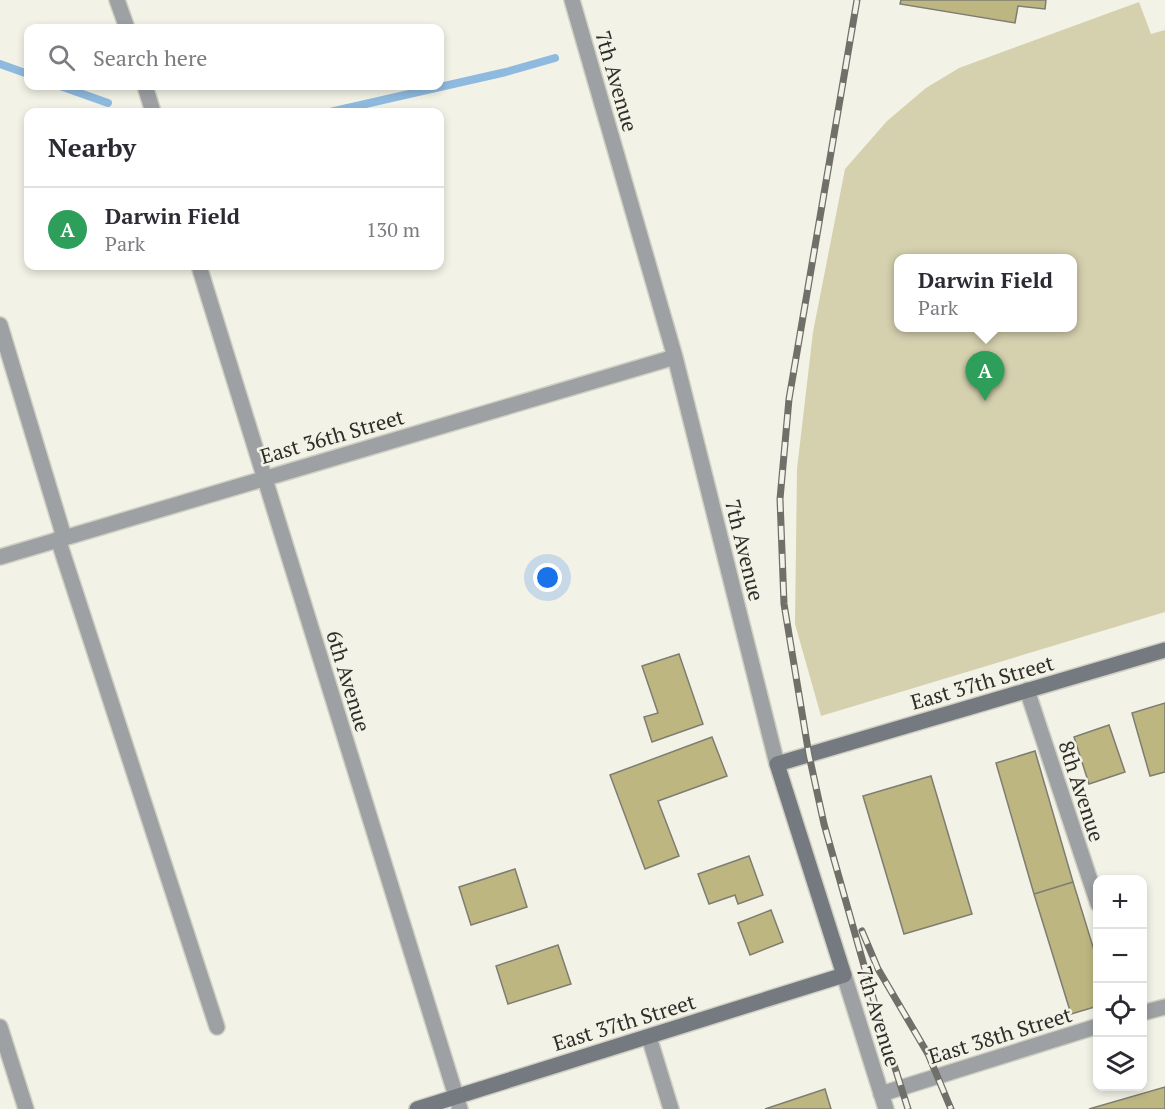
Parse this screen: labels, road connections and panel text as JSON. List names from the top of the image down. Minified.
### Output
{"streets":{"street":["7th Avenue","East 36th Street","6th Avenue","East 37th Street","8th Avenue","East 38th Street"]},"crossings":[["7th Avenue","East 36th Street"],["7th Avenue","East 37th Street"],["7th Avenue","East 38th Street"],["East 36th Street","6th Avenue"],["6th Avenue","East 37th Street"],["East 37th Street","8th Avenue"]],"page":{"search":"Search here","heading":"Nearby","list":[{"mark":"A","name":"Darwin Field","note":"Park","value":"130 m"}],"popup":["Darwin Field","Park"],"pins":"A","map_buttons":["+","−"]}}
